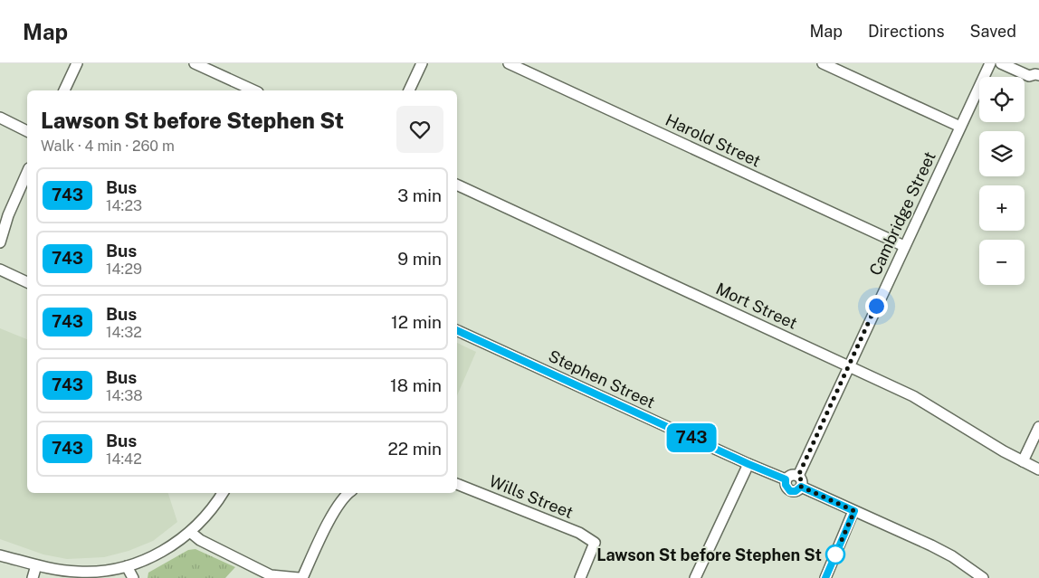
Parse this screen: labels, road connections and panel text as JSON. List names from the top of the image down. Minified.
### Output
{"streets":{"street":["Harold Street","Cambridge Street","Mort Street","Stephen Street","Wills Street"]},"crossings":[["Harold Street","Cambridge Street"],["Cambridge Street","Mort Street"],["Cambridge Street","Stephen Street"]],"places":["Lawson St before Stephen St"],"lines":["bus line 743"],"page":{"header":"Map","nav":["Map","Directions","Saved"],"on_map":"743","map_buttons":["+","−"],"heading":["Lawson St before Stephen St","Walk · 4 min · 260 m"],"list":[{"mark":"743","name":"Bus","note":"14:23","value":"3 min"},{"mark":"743","name":"Bus","note":"14:29","value":"9 min"},{"mark":"743","name":"Bus","note":"14:32","value":"12 min"},{"mark":"743","name":"Bus","note":"14:38","value":"18 min"},{"mark":"743","name":"Bus","note":"14:42","value":"22 min"}]}}
